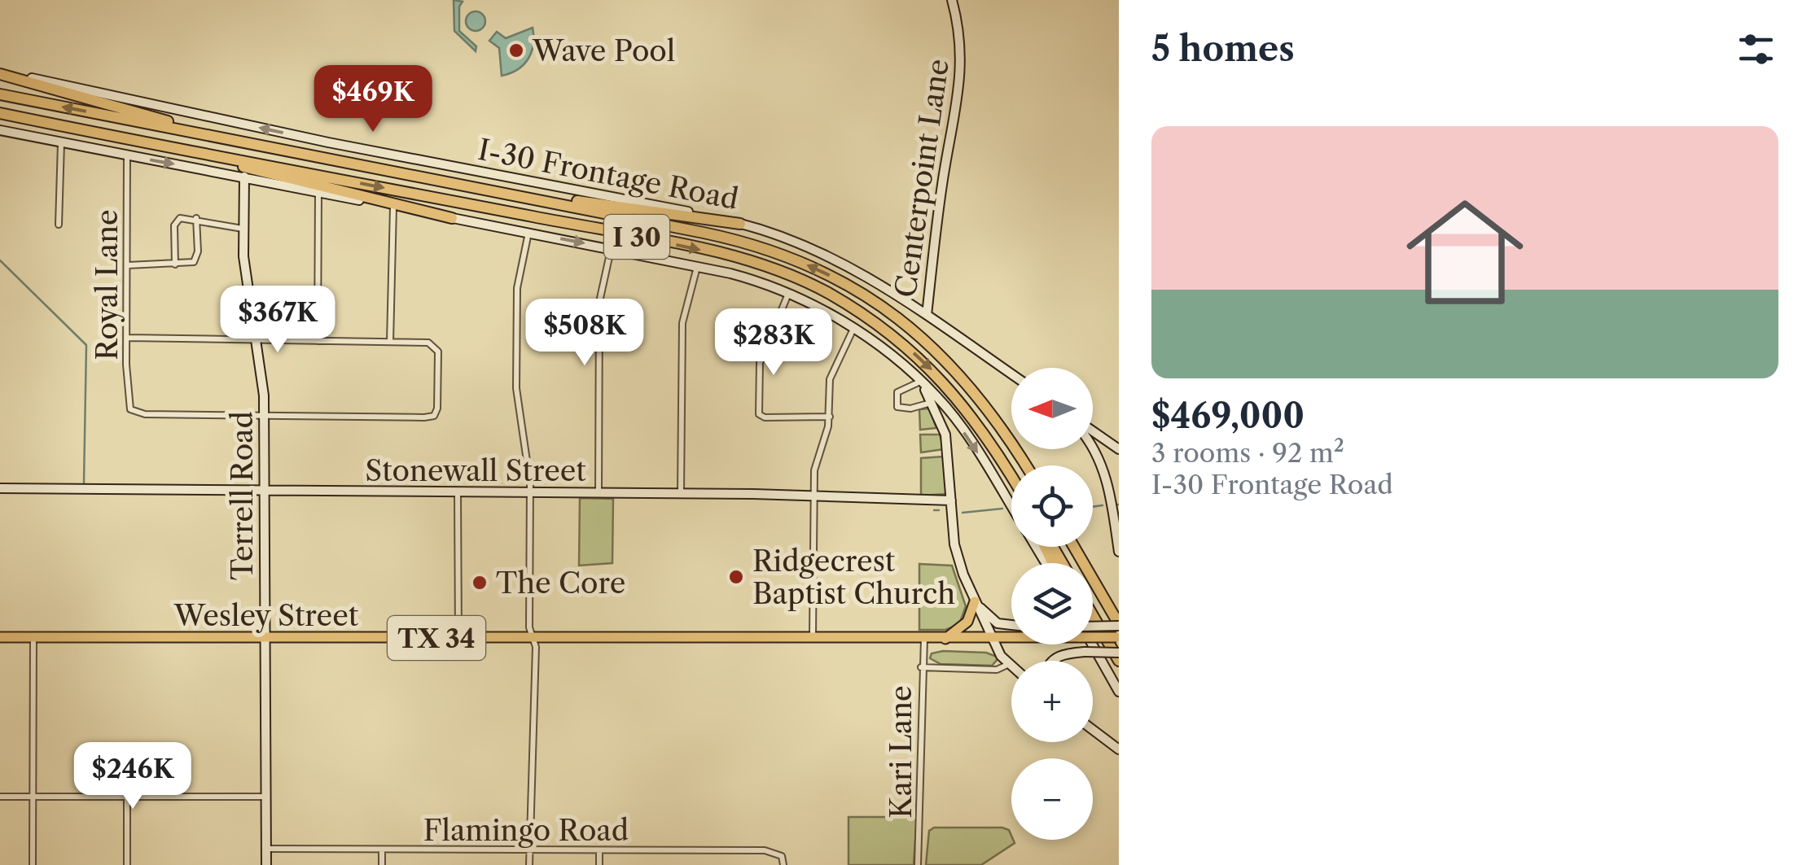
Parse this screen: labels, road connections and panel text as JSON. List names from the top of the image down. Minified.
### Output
{"streets":{"highway":["I 30"],"main road":["I-30 Frontage Road","Centerpoint Lane","Stonewall Street","Terrell Road","Wesley Street","TX 34"],"street":["Royal Lane","Kari Lane","Flamingo Road"]},"crossings":[["I-30 Frontage Road","Centerpoint Lane"],["Royal Lane","Terrell Road"],["Stonewall Street","Terrell Road"],["Terrell Road","Wesley Street"],["Terrell Road","Flamingo Road"],["Wesley Street","Kari Lane"]],"places":["Wave Pool","Ridgecrest Baptist Church","The Core"],"north":"left","page":{"heading":"5 homes","price":["$469K","$367K","$508K","$283K","$246K"],"list":[{"name":"$469,000","note":"3 rooms · 92 m² · I-30 Frontage Road"}],"map_buttons":["+","−"]}}
